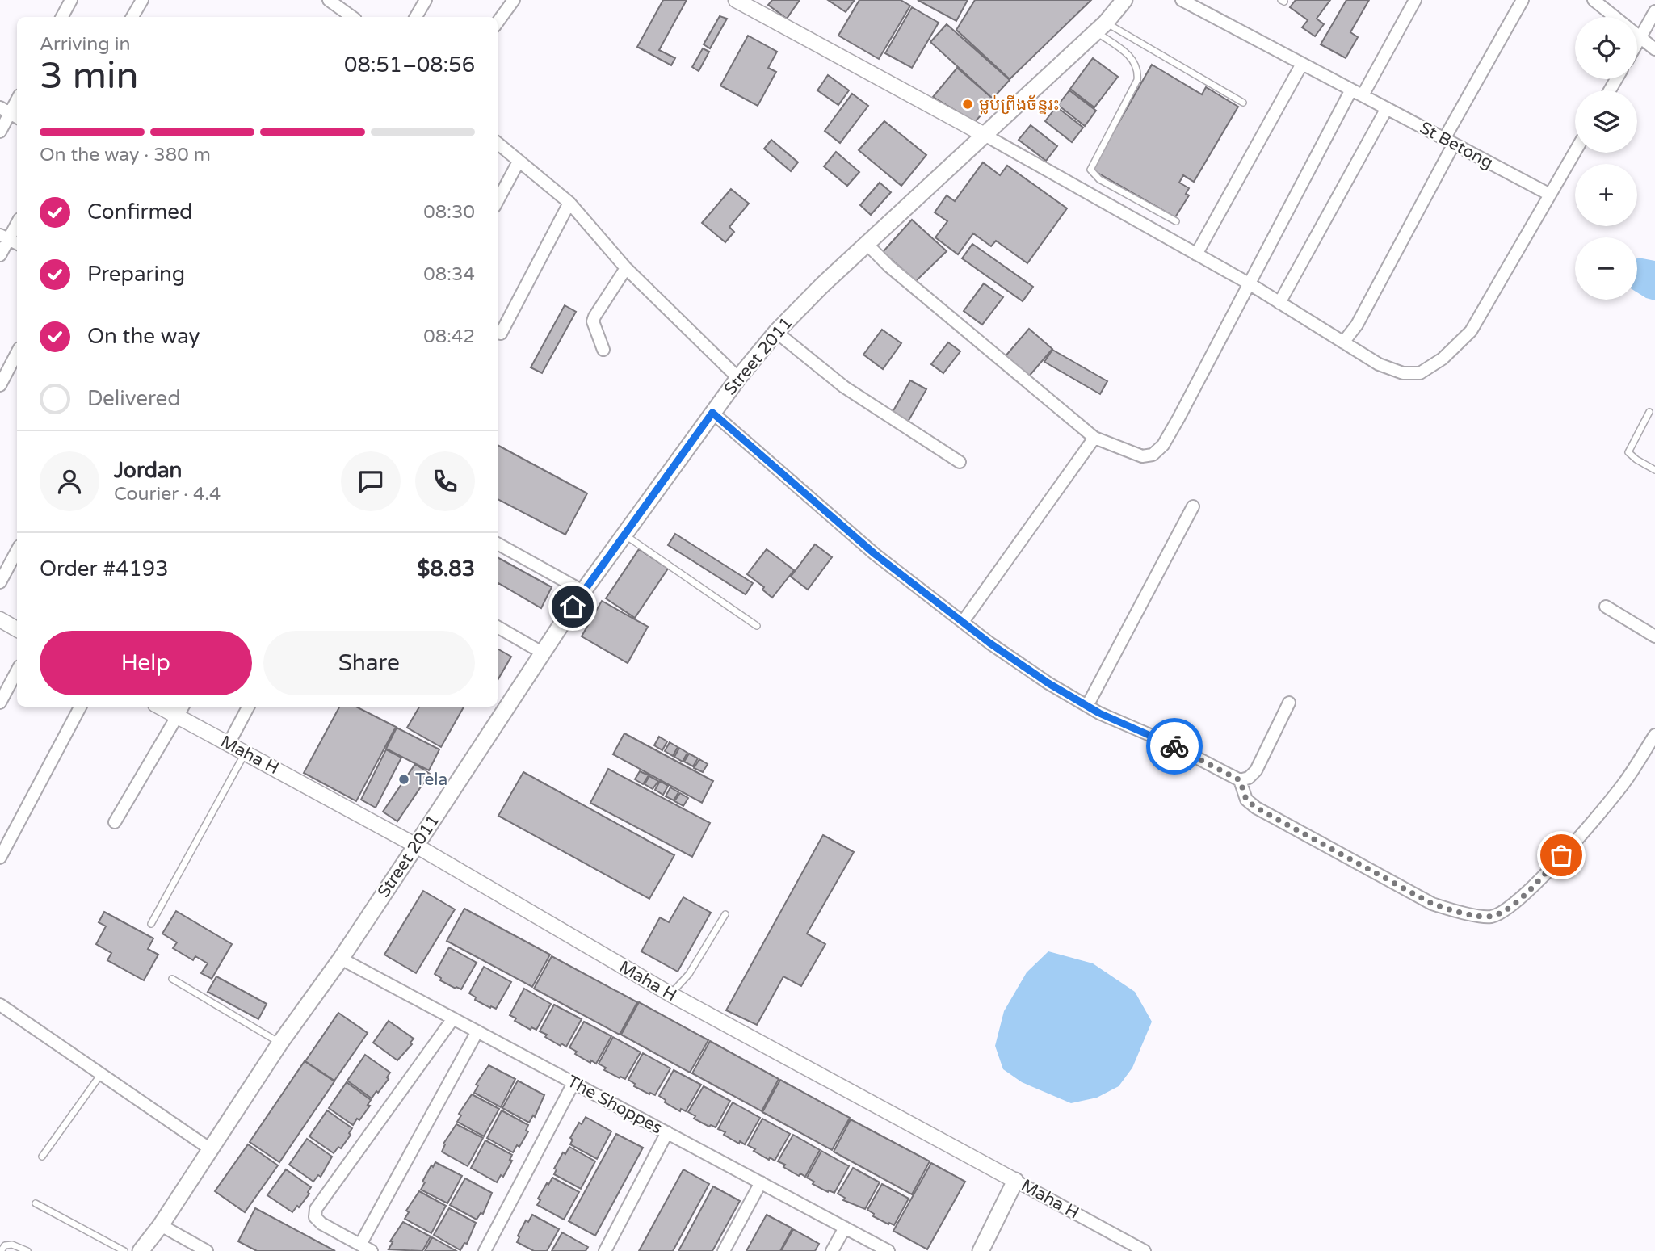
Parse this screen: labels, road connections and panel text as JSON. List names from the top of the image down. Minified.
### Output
{"streets":{"main road":["Street 2011"],"street":["St Betong","Maha H","The Shoppes"]},"crossings":[["Street 2011","Maha H"],["Street 2011","The Shoppes"]],"places":["ម្លប់ព្រីងច័ន្ទរះ","Tela"],"page":{"map_buttons":["+","−"],"heading":["3 min","Arriving in","08:51–08:56"],"panel":["Jordan","Courier · 4.4","Order #4193","$8.83"],"bar":"On the way · 380 m","list":[["Confirmed","08:30"],["Preparing","08:34"],["On the way","08:42"],"Delivered"],"buttons":["Help","Share"]}}
